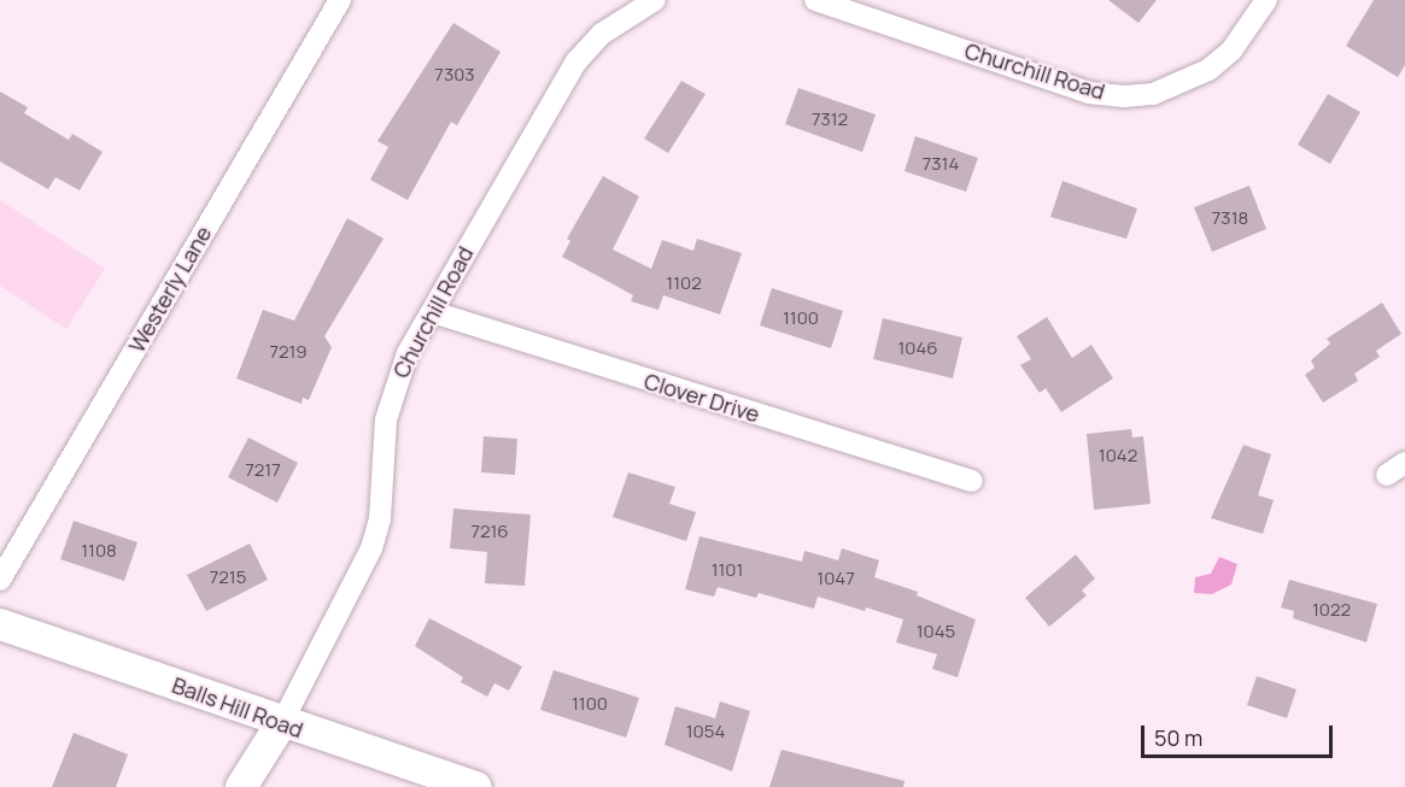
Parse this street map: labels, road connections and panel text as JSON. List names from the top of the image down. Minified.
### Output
{"streets":{"street":["Churchill Road","Westerly Lane","Clover Drive","Balls Hill Road"]},"crossings":[["Churchill Road","Clover Drive"],["Churchill Road","Balls Hill Road"]],"house_numbers":["7303","7312","7314","7318","1102","1100","1046","7219","1042","7217","7216","1108","1101","7215","1047","1022","1045","1100","1054"],"scale_bar":"50 m"}
